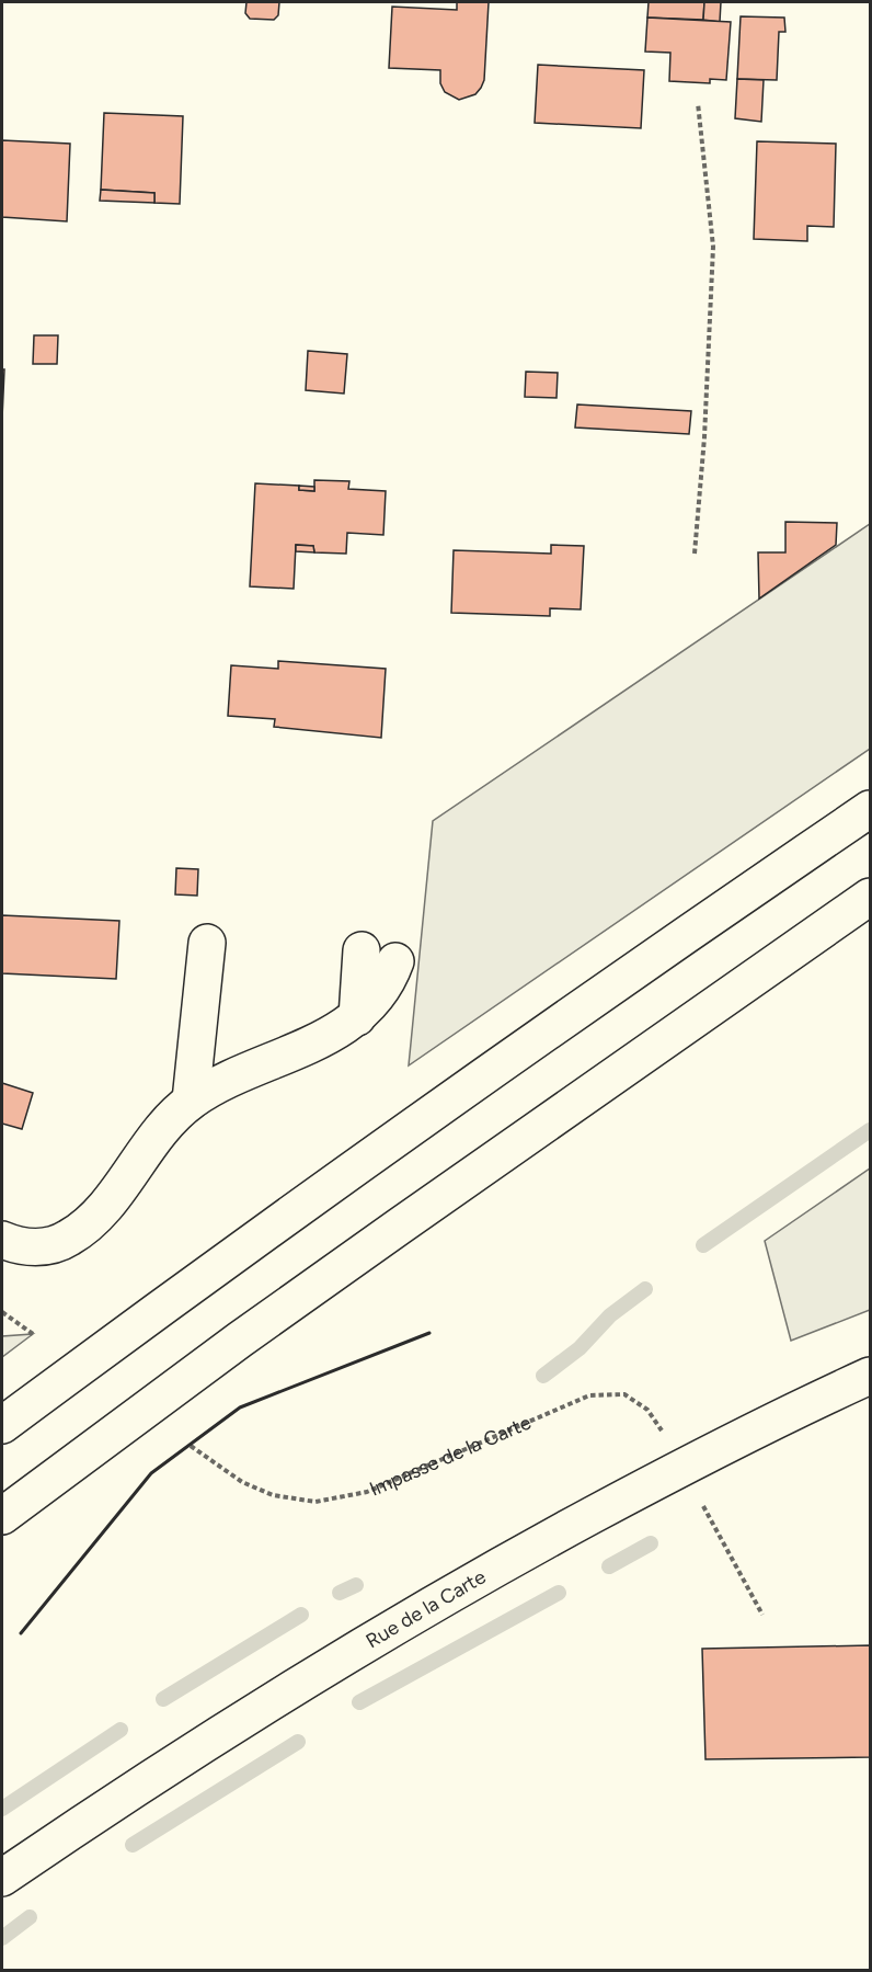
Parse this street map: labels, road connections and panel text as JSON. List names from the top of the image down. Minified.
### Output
{"streets":{"main road":["Rue de la Carte"],"path":["Impasse de la Carte"]},"crossings":[["Impasse de la Carte","Rue de la Carte"]]}
